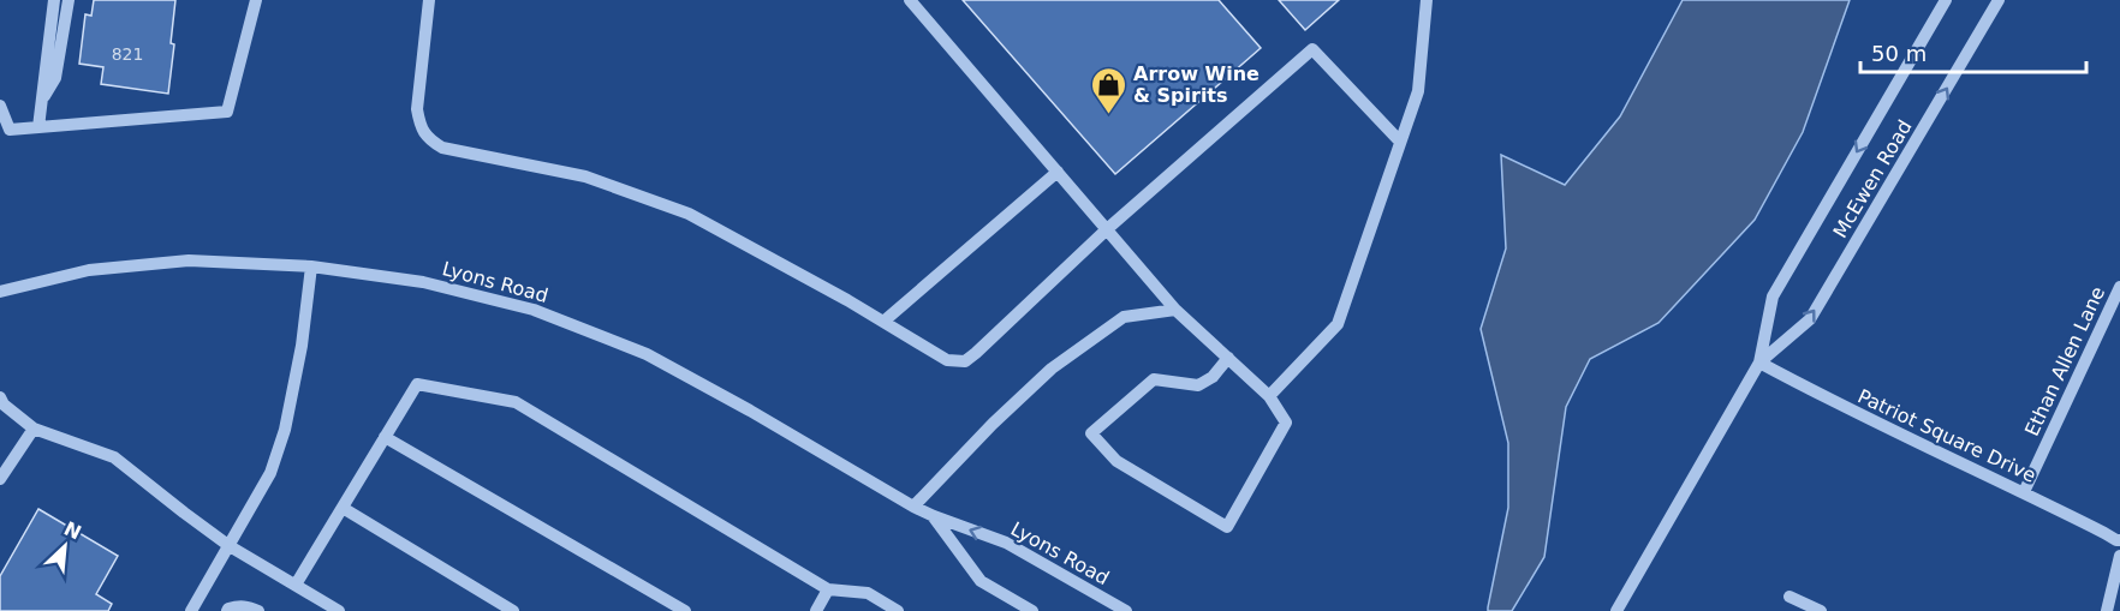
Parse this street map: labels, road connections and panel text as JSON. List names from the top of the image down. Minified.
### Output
{"streets":{"street":["McEwen Road","Lyons Road","Ethan Allen Lane","Patriot Square Drive"]},"crossings":[["McEwen Road","Patriot Square Drive"],["Ethan Allen Lane","Patriot Square Drive"]],"places":{"shop":["Arrow Wine & Spirits"]},"house_numbers":["821"],"scale_bar":"50 m","north":"top right"}
